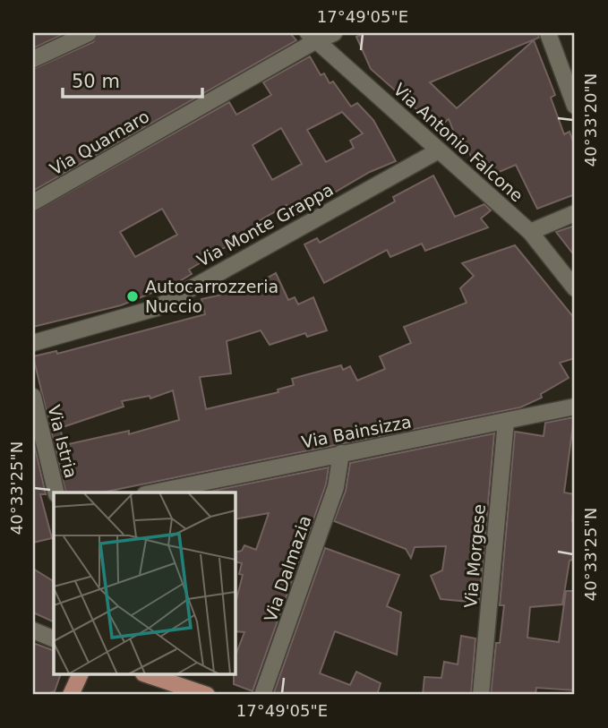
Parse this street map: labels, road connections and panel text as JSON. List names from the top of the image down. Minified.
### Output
{"streets":{"street":["Via Quarnaro","Via Antonio Falcone","Via Monte Grappa","Via Bainsizza","Via Istria","Via Morgese","Via Dalmazia"]},"crossings":[["Via Quarnaro","Via Antonio Falcone"],["Via Antonio Falcone","Via Monte Grappa"],["Via Bainsizza","Via Morgese"],["Via Bainsizza","Via Dalmazia"]],"places":["Autocarrozzeria Nuccio"],"scale_bar":"50 m","coordinates":["17°49'05\"E","40°33'20\"N","40°33'25\"N"]}
